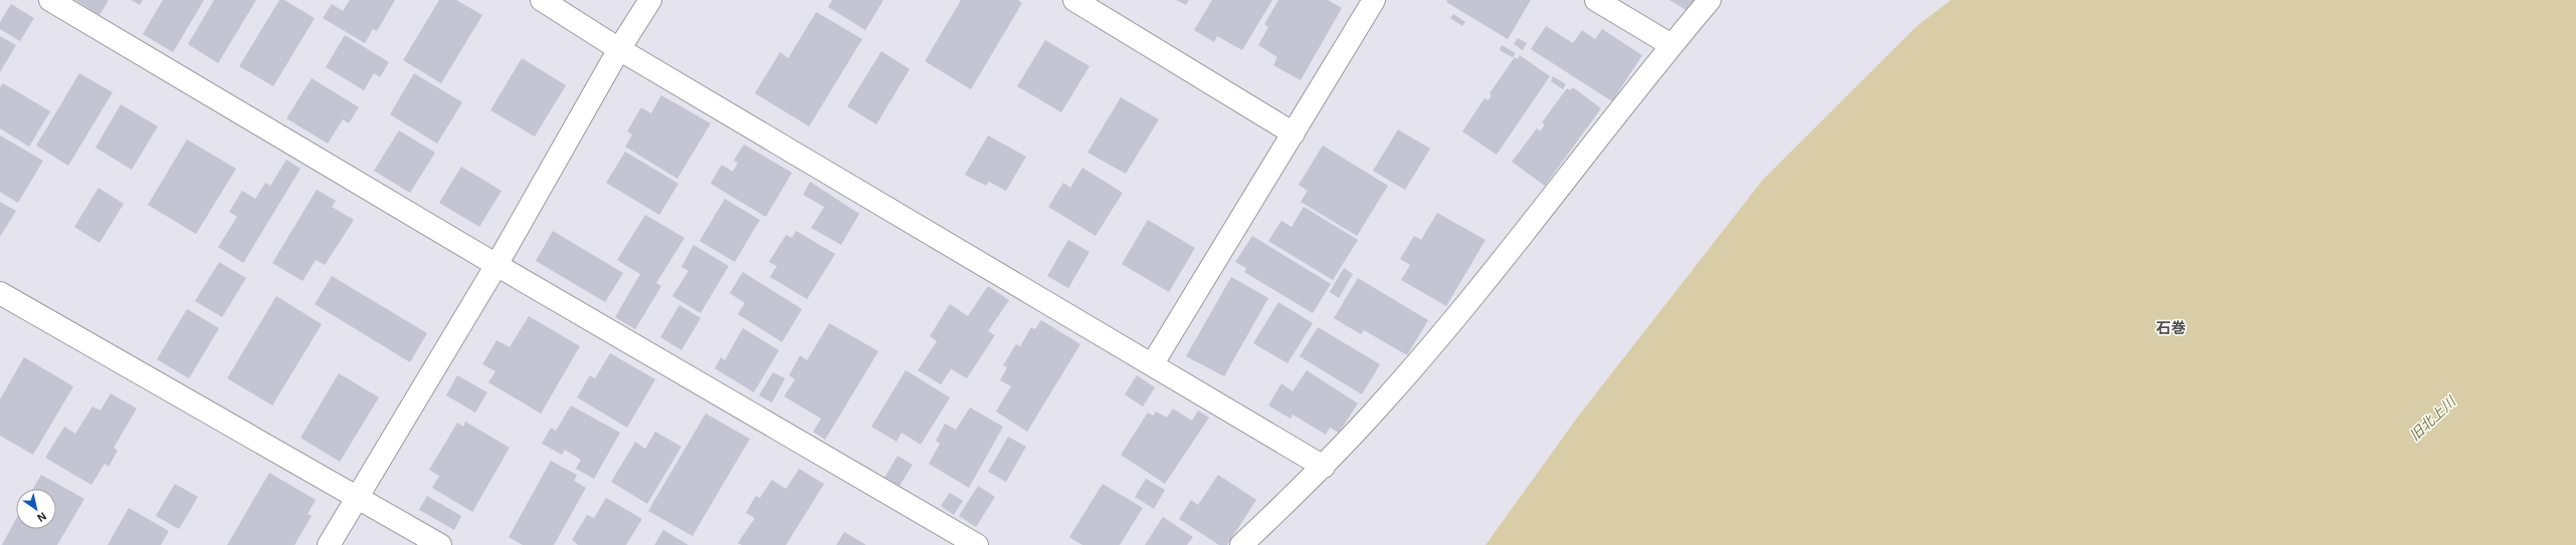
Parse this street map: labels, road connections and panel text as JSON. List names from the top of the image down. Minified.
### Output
{"districts":["石巻"],"water":["旧北上川"],"north":"bottom right"}
